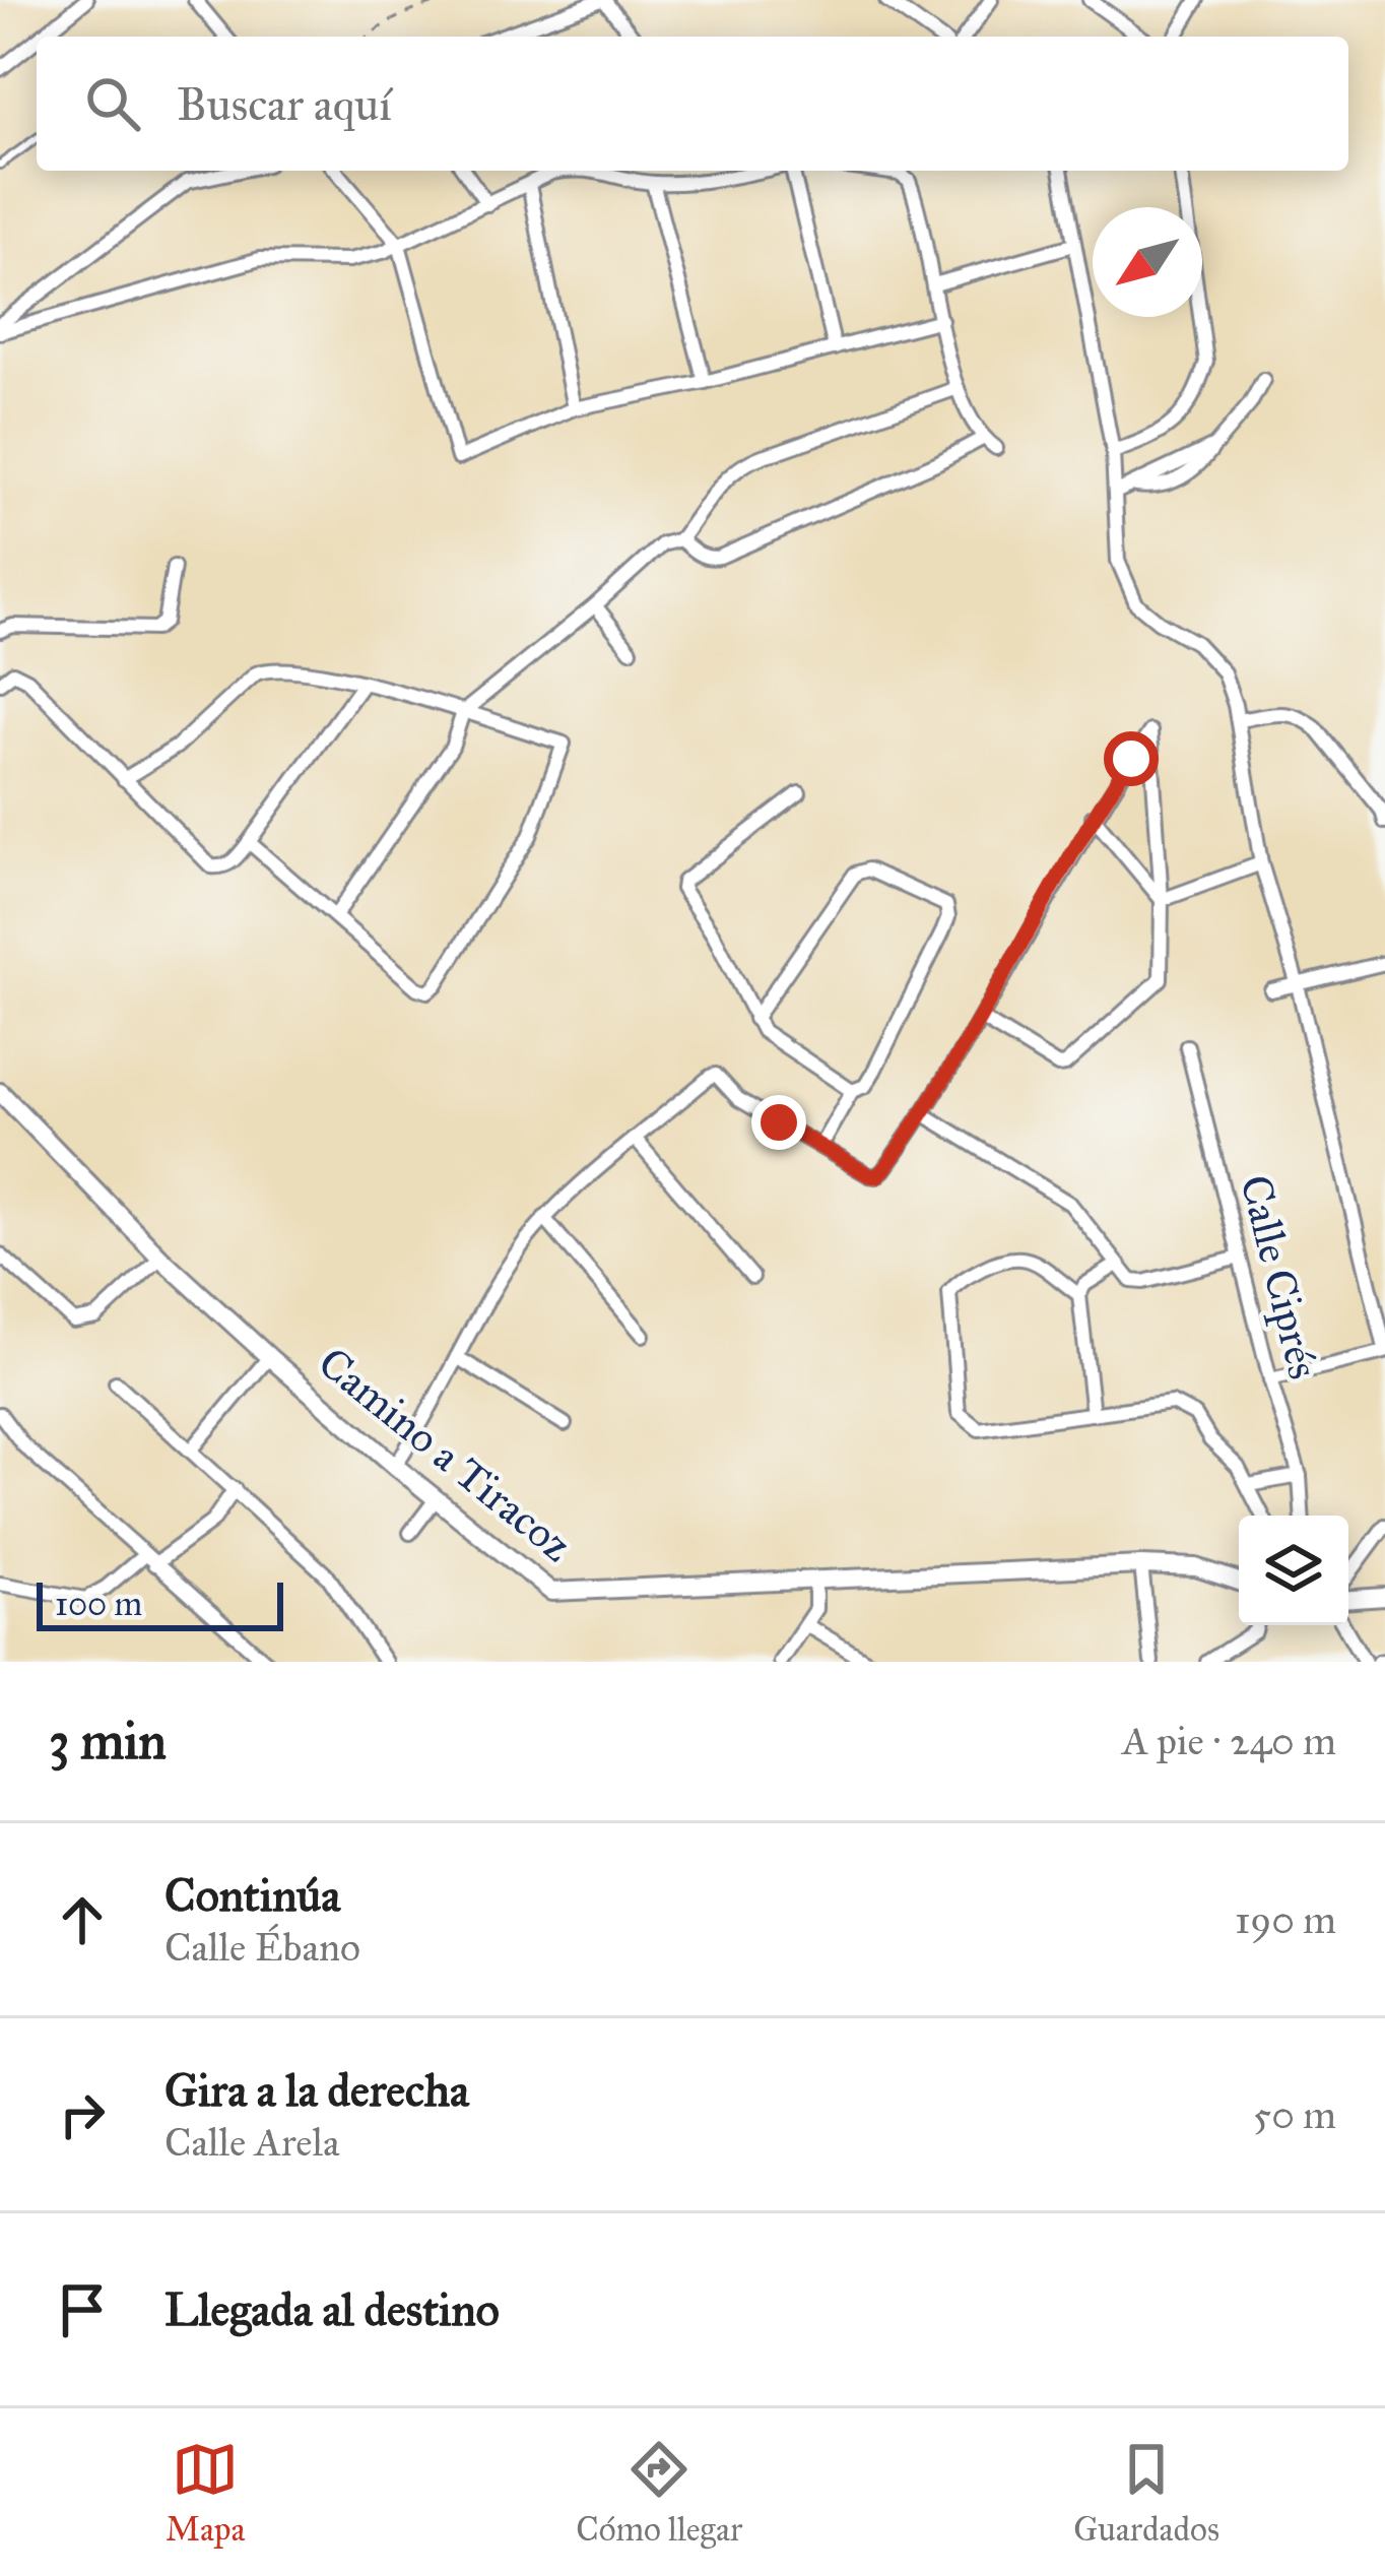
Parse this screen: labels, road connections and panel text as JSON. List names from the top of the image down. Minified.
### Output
{"streets":{"street":["Calle Ciprés","Camino a Tiracoz"]},"scale_bar":"100 m","north":"bottom left","page":{"search":"Buscar aquí","scale":"100 m","heading":["3 min","A pie · 240 m"],"list":[["Continúa","Calle Ébano","190 m"],["Gira a la derecha","Calle Arela","50 m"],"Llegada al destino"],"nav":["Mapa","Cómo llegar","Guardados"]}}
